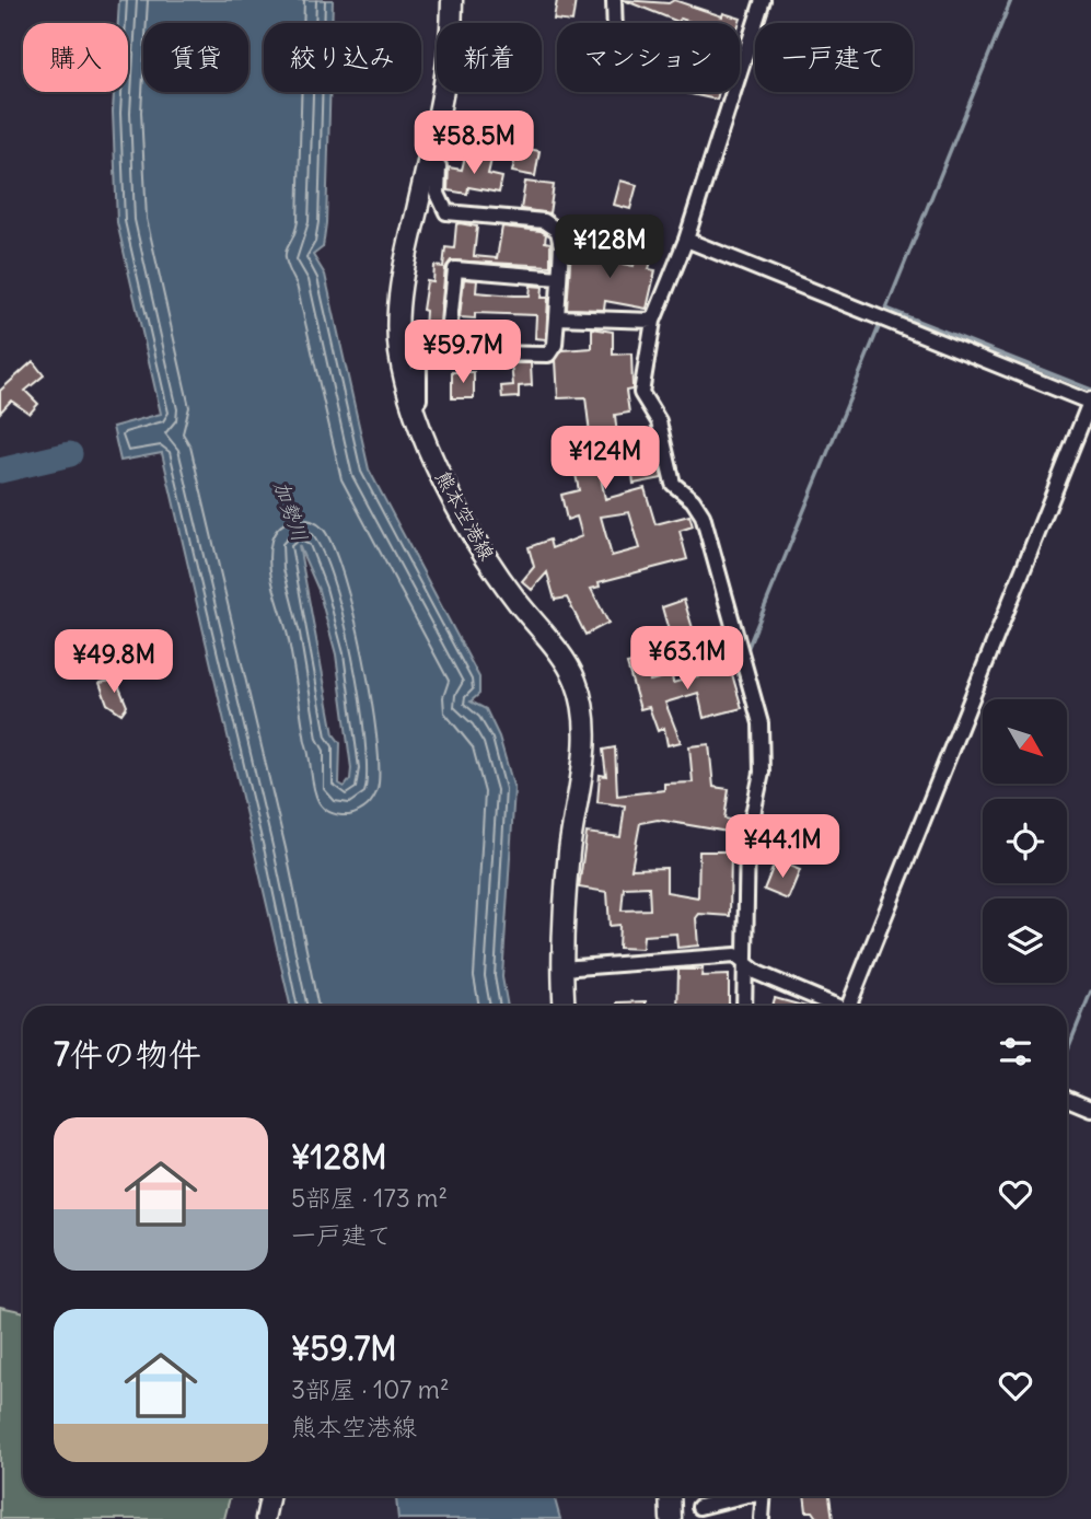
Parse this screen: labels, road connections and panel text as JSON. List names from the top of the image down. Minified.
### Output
{"streets":{"main road":["熊本空港線"]},"water":["加勢川"],"north":"bottom right","page":{"chip":["購入","賃貸","絞り込み","新着","マンション","一戸建て"],"price":["¥58.5M","¥128M","¥59.7M","¥124M","¥63.1M","¥49.8M","¥44.1M"],"heading":"7件の物件","list":[{"name":"¥128M","note":"5部屋 · 173 m² · 一戸建て"},{"name":"¥59.7M","note":"3部屋 · 107 m² · 熊本空港線"}]}}
